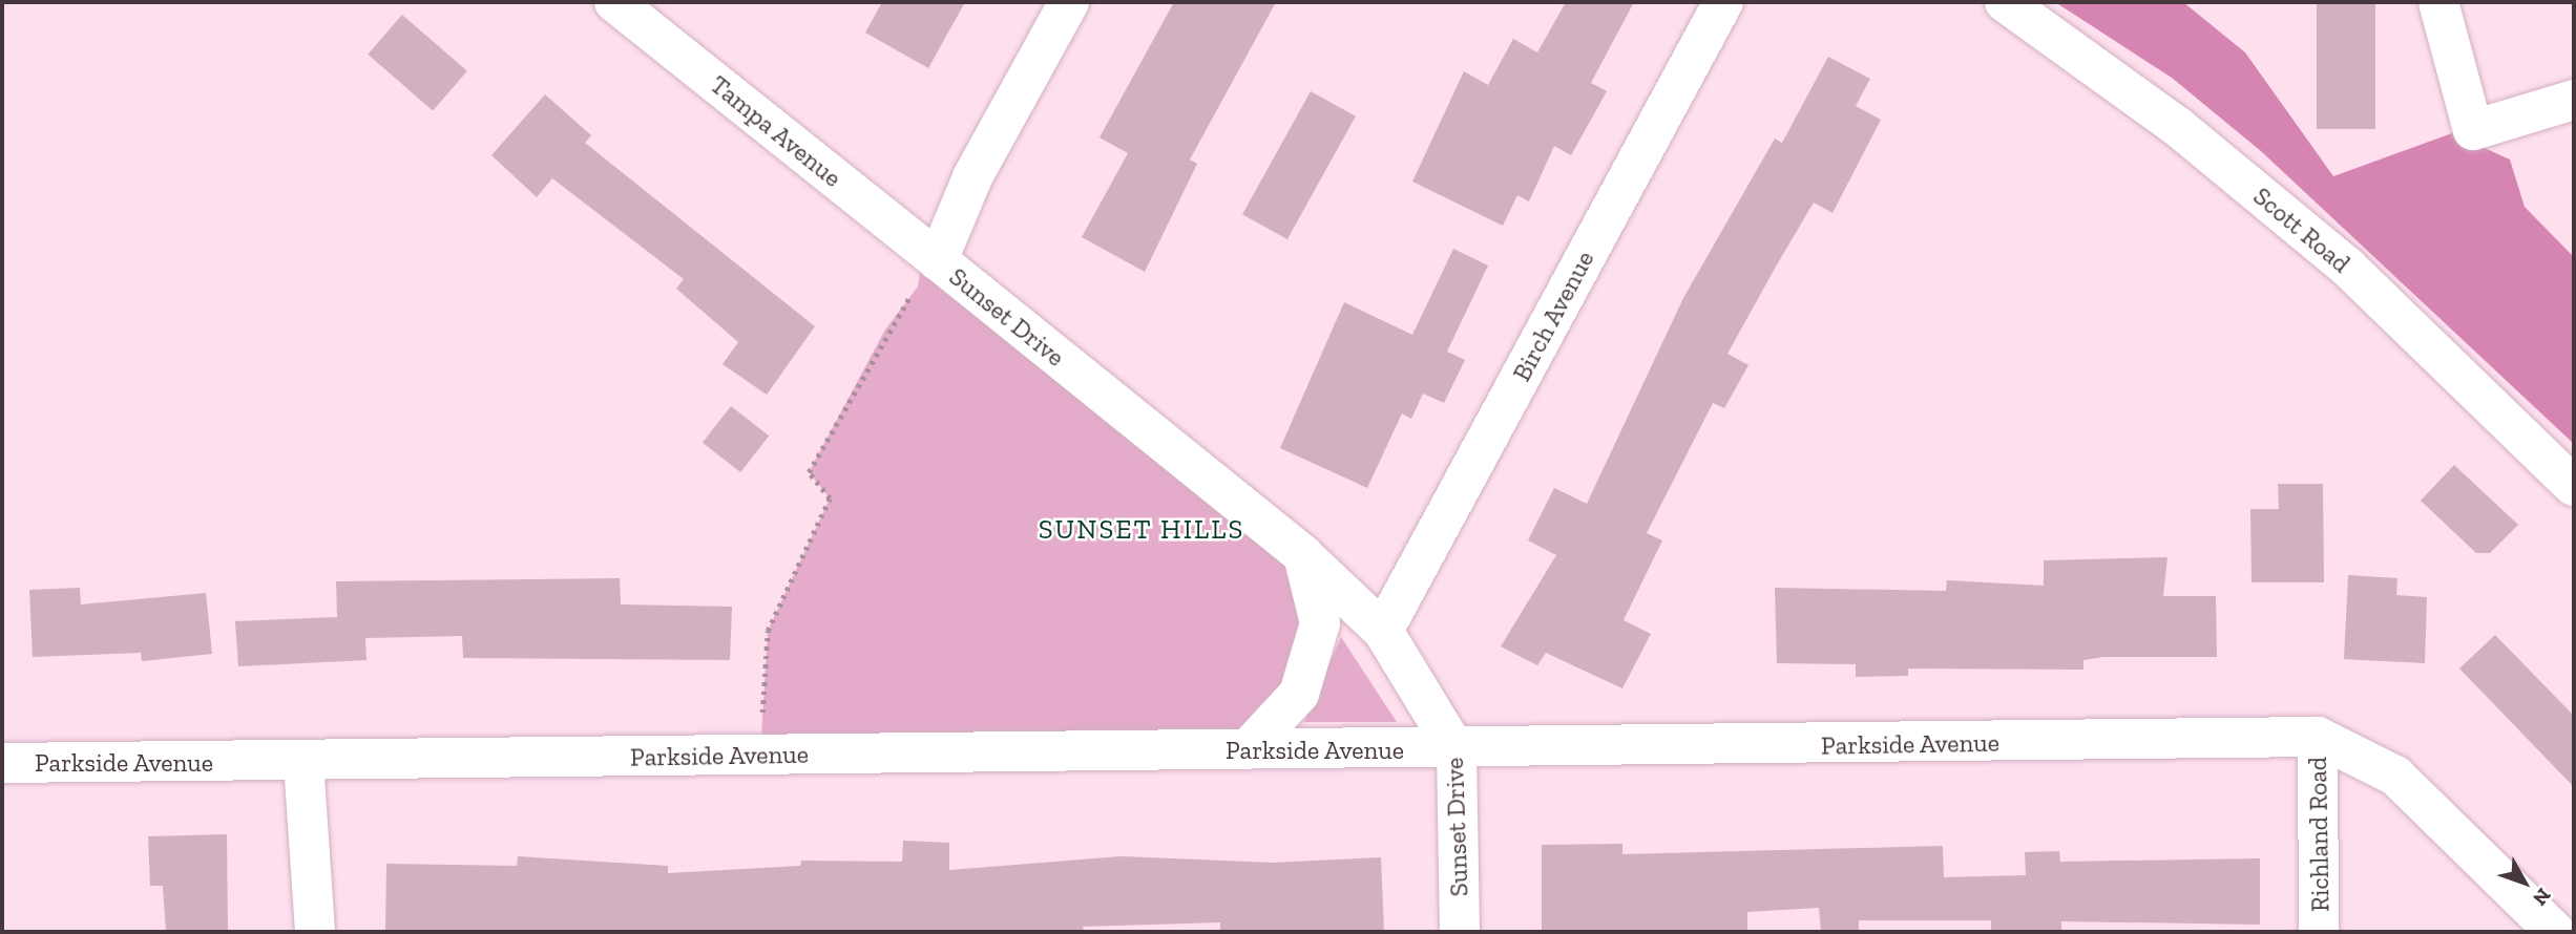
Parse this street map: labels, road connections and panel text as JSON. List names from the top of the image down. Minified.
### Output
{"streets":{"street":["Tampa Avenue","Scott Road","Birch Avenue","Sunset Drive","Parkside Avenue","Richland Road"]},"crossings":[["Tampa Avenue","Sunset Drive"],["Birch Avenue","Sunset Drive"],["Sunset Drive","Parkside Avenue"],["Parkside Avenue","Richland Road"]],"districts":["SUNSET HILLS"],"north":"bottom right"}
